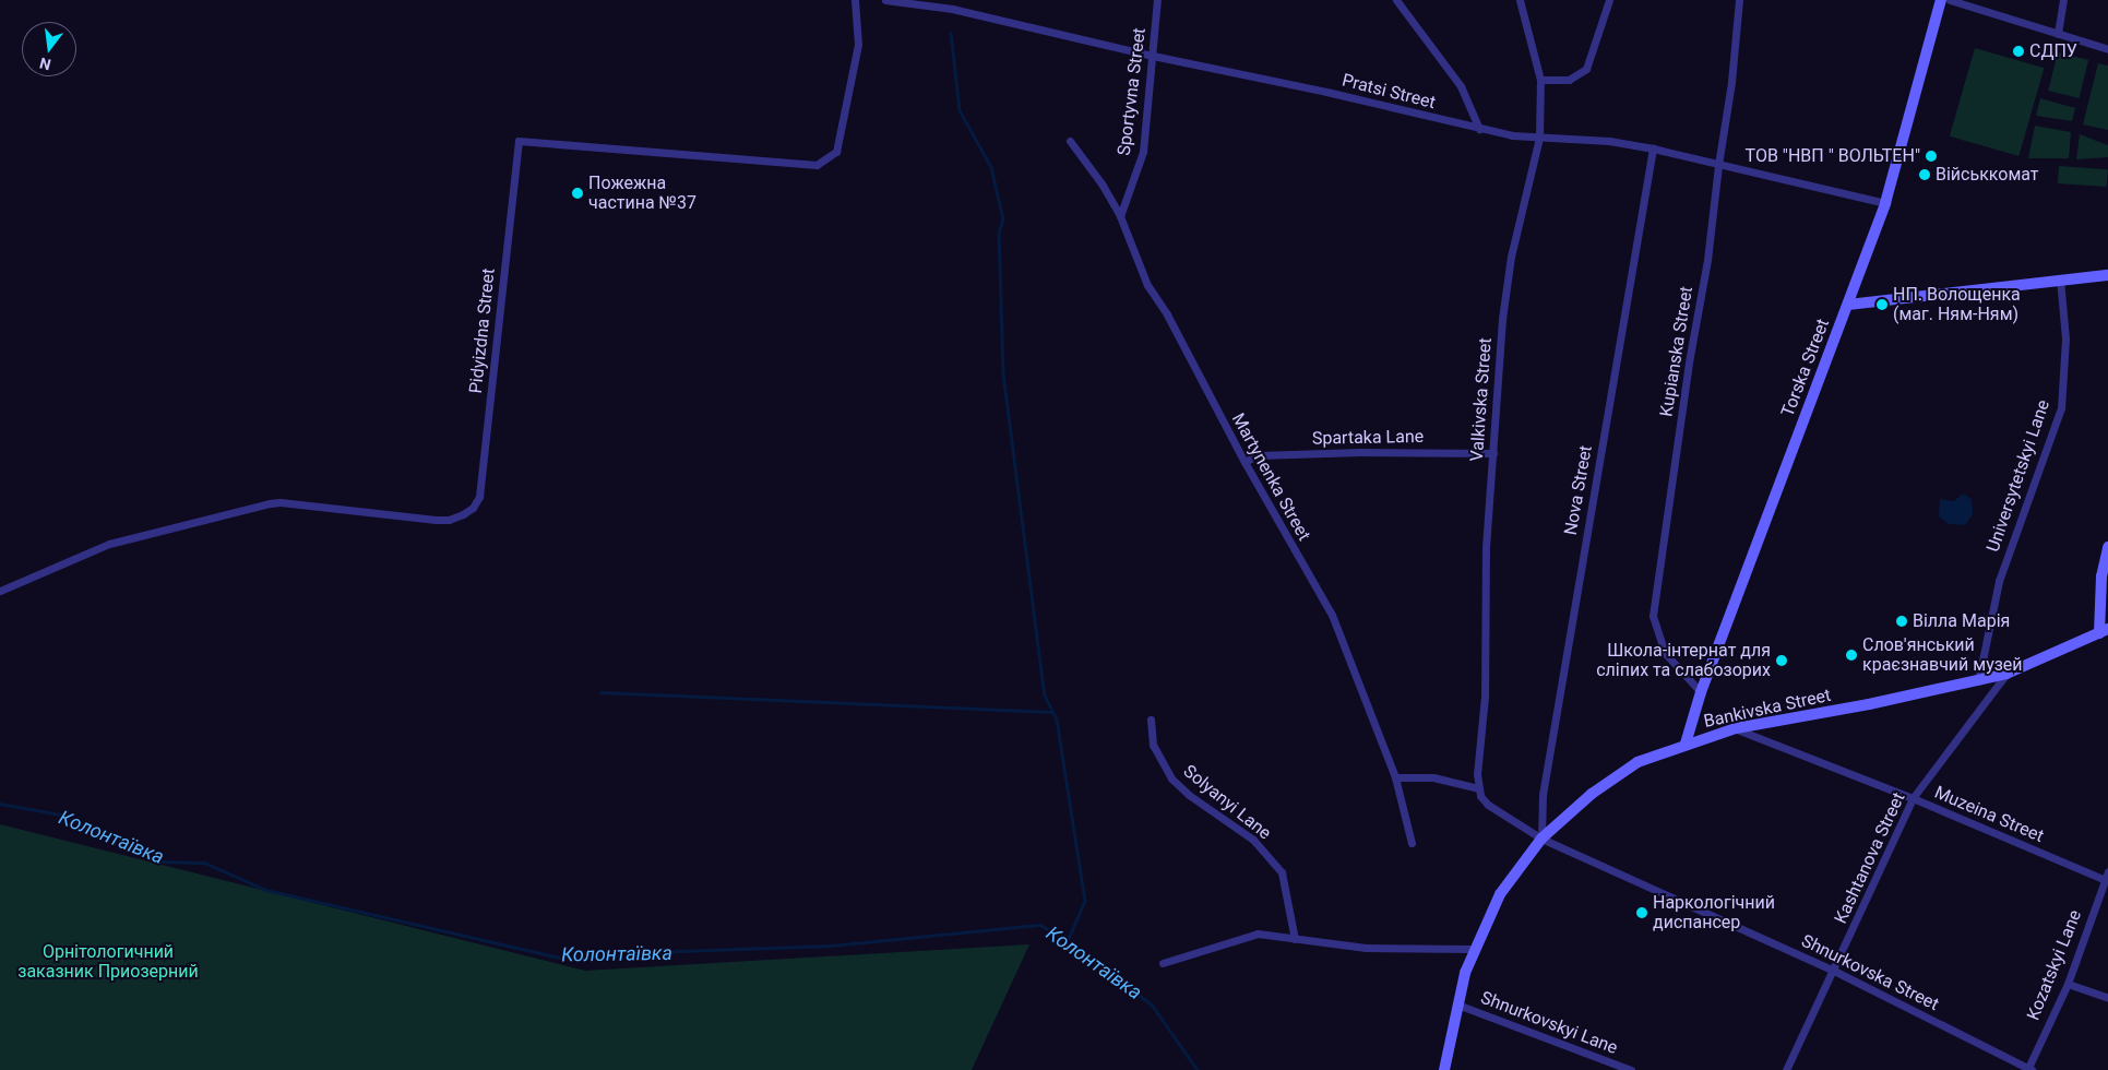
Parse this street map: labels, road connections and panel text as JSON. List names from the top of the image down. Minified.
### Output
{"streets":{"main road":["Torska Street","Bankivska Street"],"street":["Sportyvna Street","Pratsi Street","Pidyizdna Street","Kupianska Street","Valkivska Street","Spartaka Lane","Universytetskyi Lane","Martynenka Street","Nova Street","Solyanyi Lane","Muzeina Street","Kashtanova Street","Kozatskyi Lane","Shnurkovska Street","Shnurkovskyi Lane"]},"crossings":[["Sportyvna Street","Pratsi Street"],["Sportyvna Street","Martynenka Street"],["Pratsi Street","Kupianska Street"],["Pratsi Street","Torska Street"],["Pratsi Street","Valkivska Street"],["Pratsi Street","Nova Street"],["Kupianska Street","Torska Street"],["Torska Street","Bankivska Street"],["Valkivska Street","Spartaka Lane"],["Valkivska Street","Shnurkovska Street"],["Spartaka Lane","Martynenka Street"],["Universytetskyi Lane","Bankivska Street"],["Nova Street","Bankivska Street"],["Nova Street","Shnurkovska Street"],["Bankivska Street","Muzeina Street"],["Bankivska Street","Kashtanova Street"],["Bankivska Street","Shnurkovska Street"],["Bankivska Street","Shnurkovskyi Lane"],["Muzeina Street","Kashtanova Street"],["Muzeina Street","Kozatskyi Lane"],["Kashtanova Street","Shnurkovska Street"],["Kozatskyi Lane","Shnurkovska Street"]],"water":["Колонтаївка"],"parks":["Орнiтологичний заказник Приозерний"],"places":["СДПУ","ТОВ \"НВП \" ВОЛЬТЕН\"","Військкомат","Пожежна частина №37","НП. Волощенка (маг. Ням-Ням)","Вілла Марія","Слов'янський краєзнавчий музей","Школа-інтернат для сліпих та слабозорих","Наркологічний диспансер"],"north":"bottom"}
